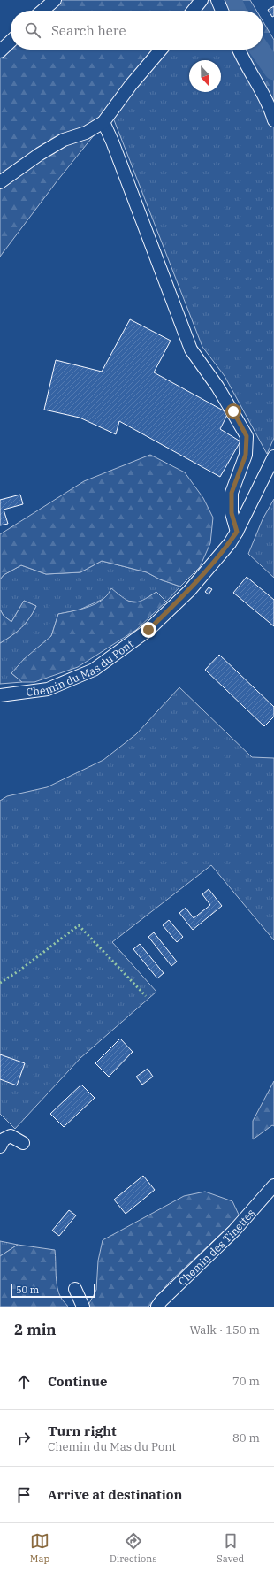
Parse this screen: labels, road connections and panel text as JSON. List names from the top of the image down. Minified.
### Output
{"streets":{"street":["Chemin du Mas du Pont","Chemin des Tinettes"]},"scale_bar":"50 m","north":"bottom","page":{"search":"Search here","scale":"50 m","heading":["2 min","Walk · 150 m"],"list":[["Continue","70 m"],["Turn right","Chemin du Mas du Pont","80 m"],"Arrive at destination"],"nav":["Map","Directions","Saved"]}}
